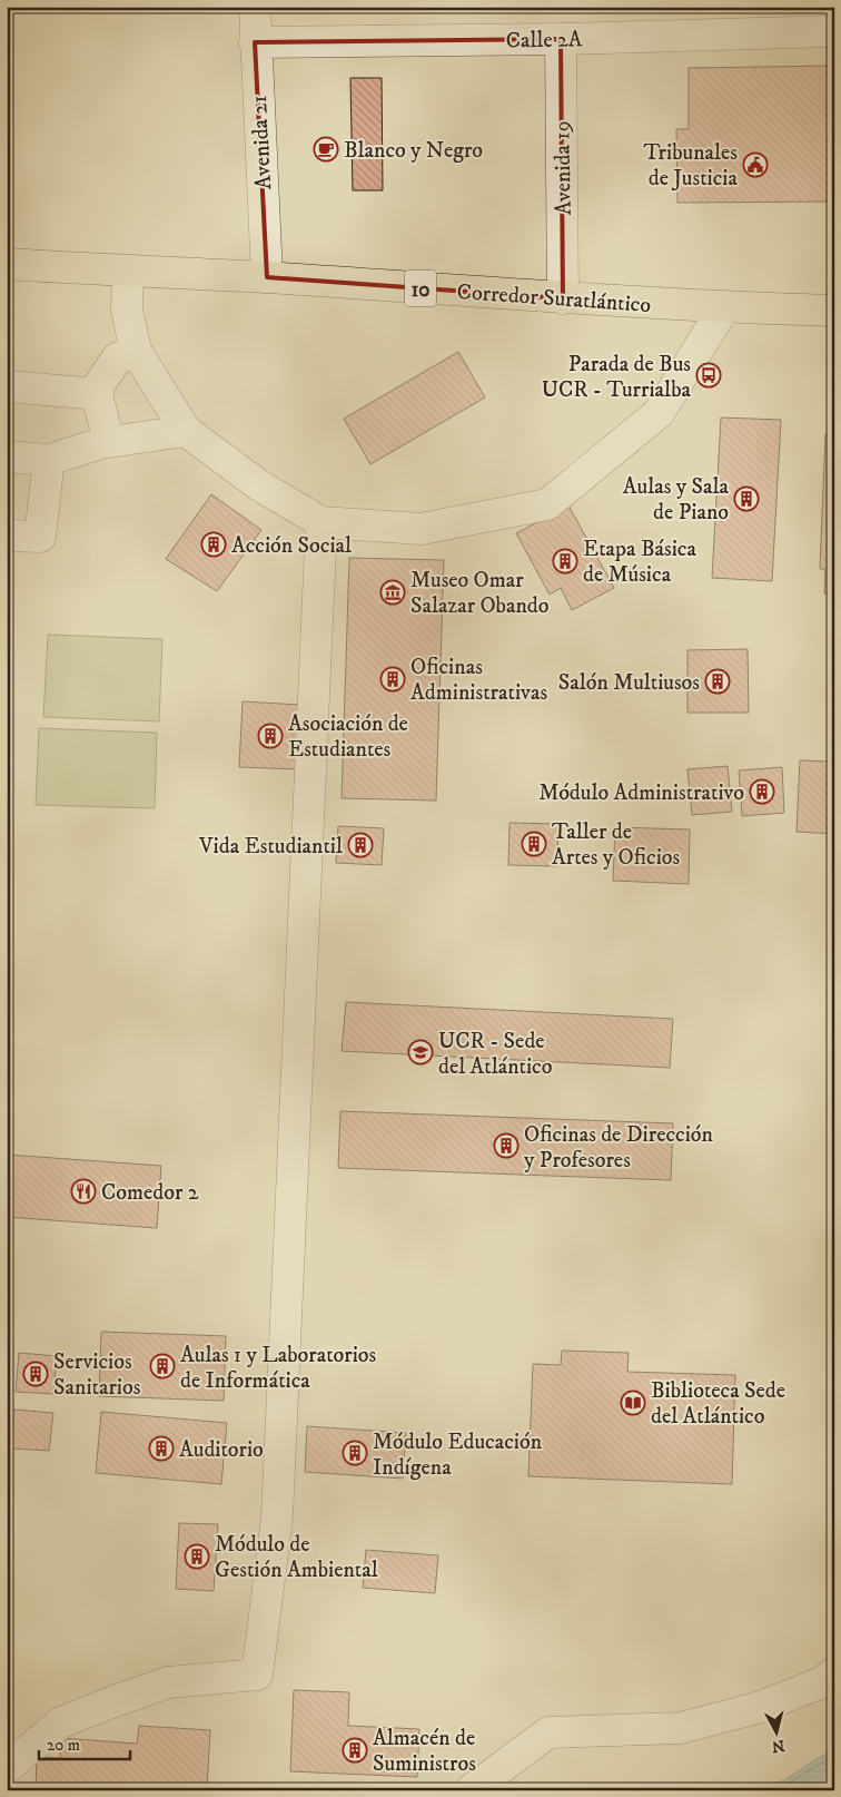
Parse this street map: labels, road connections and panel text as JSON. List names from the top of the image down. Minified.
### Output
{"streets":{"main road":["10","Corredor Suratlántico"],"street":["Calle 2A","Avenida 21","Avenida 19"]},"crossings":[["Calle 2A","Avenida 21"],["Calle 2A","Avenida 19"],["Avenida 21","Corredor Suratlántico"],["Avenida 19","Corredor Suratlántico"]],"places":{"cafe":["Blanco y Negro"],"public building":["Tribunales de Justicia"],"bus stop":["Parada de Bus UCR - Turrialba"],"building":["Aulas y Sala de Piano","Acción Social","Etapa Básica de Música","Oficinas Administrativas","Salón Multiusos","Asociación de Estudiantes","Módulo Administrativo","Taller de Artes y Oficios","Vida Estudiantil","Oficinas de Dirección y Profesores","Aulas 1 y Laboratorios de Informática","Servicios Sanitarios","Auditorio","Módulo Educación Indígena","Módulo de Gestión Ambiental","Almacén de Suministros"],"museum":["Museo Omar Salazar Obando"],"school or university":["UCR - Sede del Atlántico"],"restaurant":["Comedor 2"],"library":["Biblioteca Sede del Atlántico"]},"scale_bar":"20 m","north":"bottom"}
